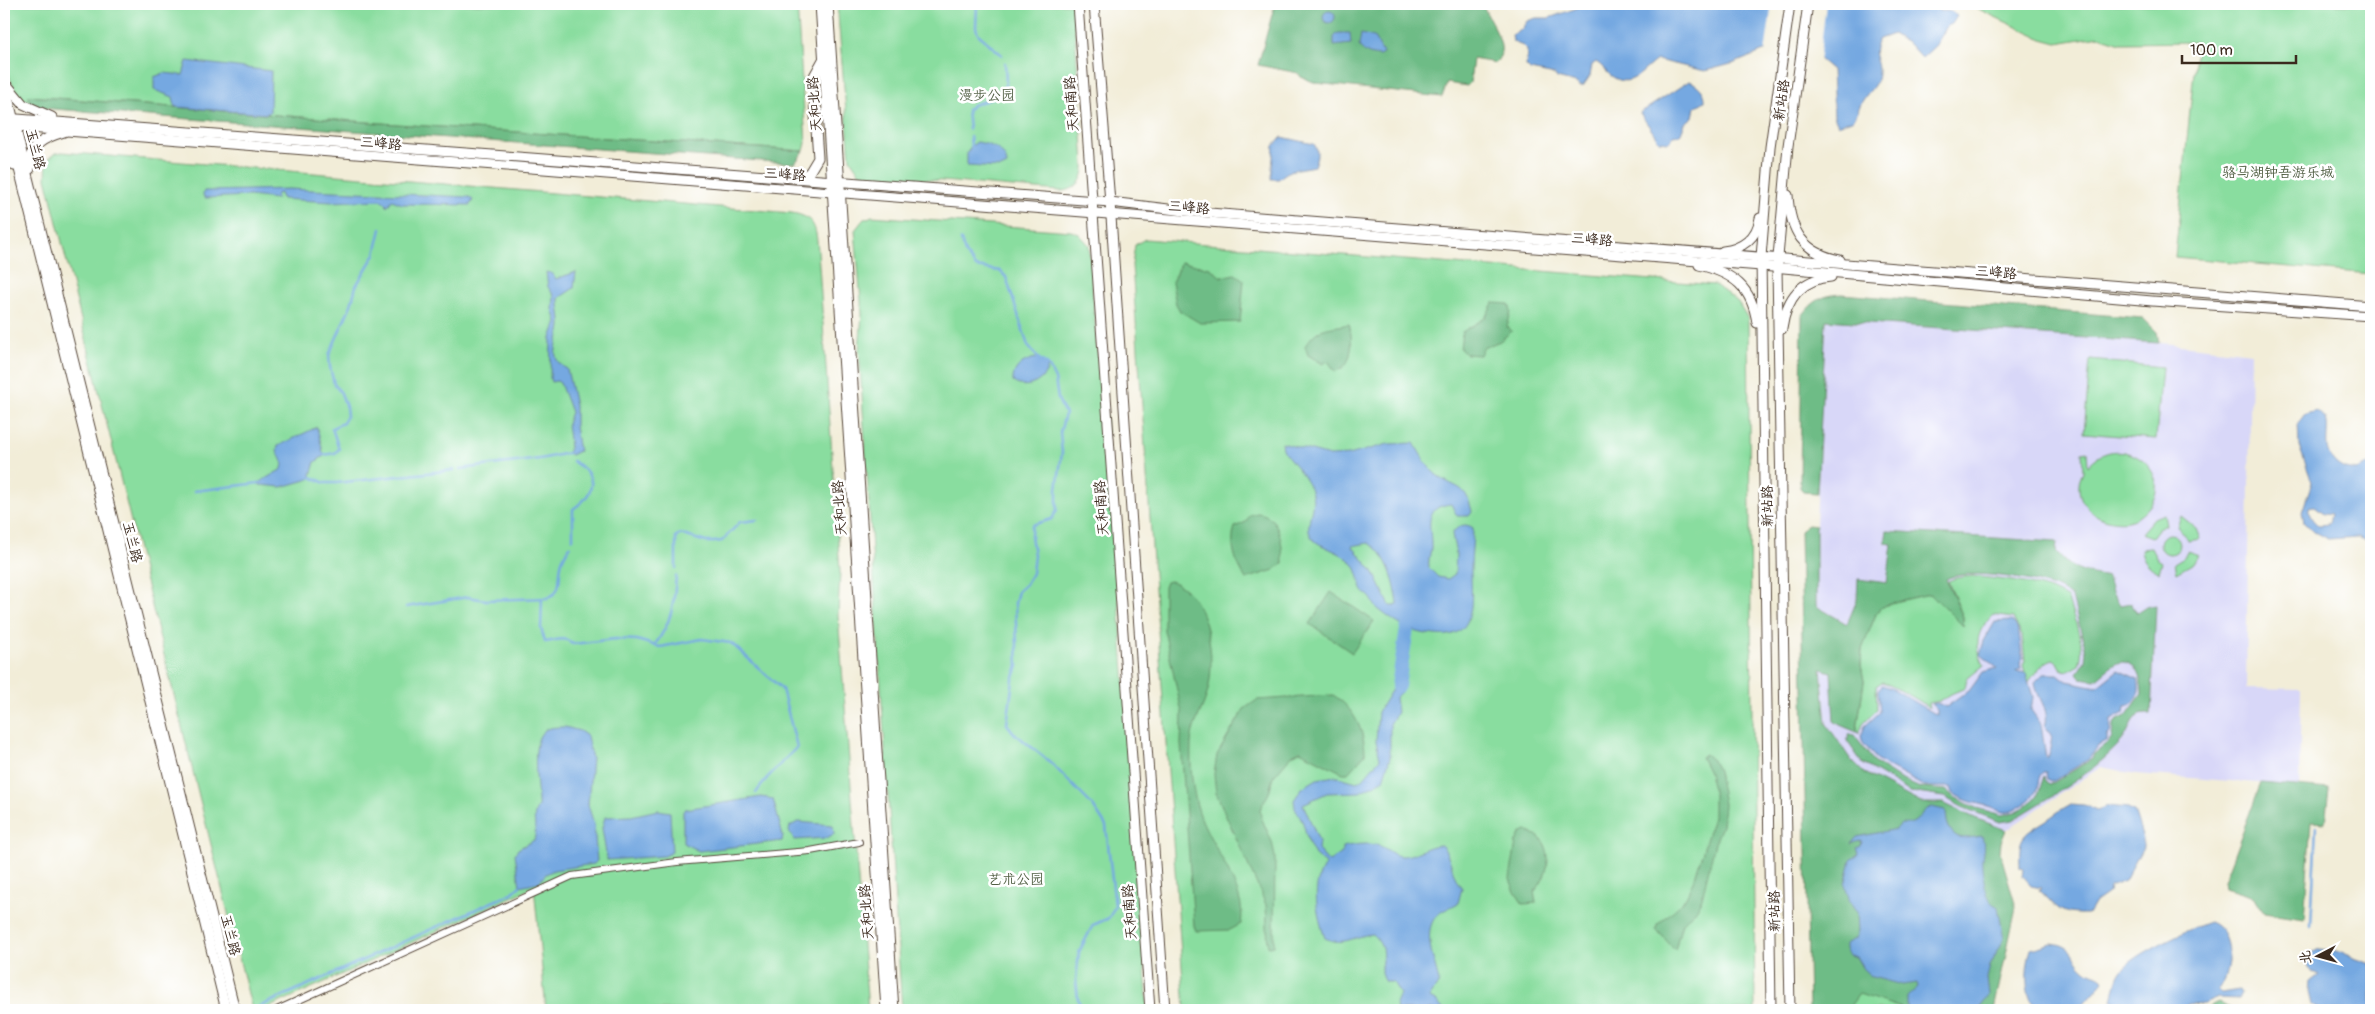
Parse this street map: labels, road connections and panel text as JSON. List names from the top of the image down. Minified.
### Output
{"streets":{"street":["新站路","天和北路","天和南路","三峰路","玉兰路"]},"crossings":[["新站路","三峰路"],["天和北路","三峰路"],["天和南路","三峰路"],["三峰路","玉兰路"]],"parks":["漫步公园","骆马湖钟吾游乐城","艺术公园"],"scale_bar":"100 m","north":"left"}
